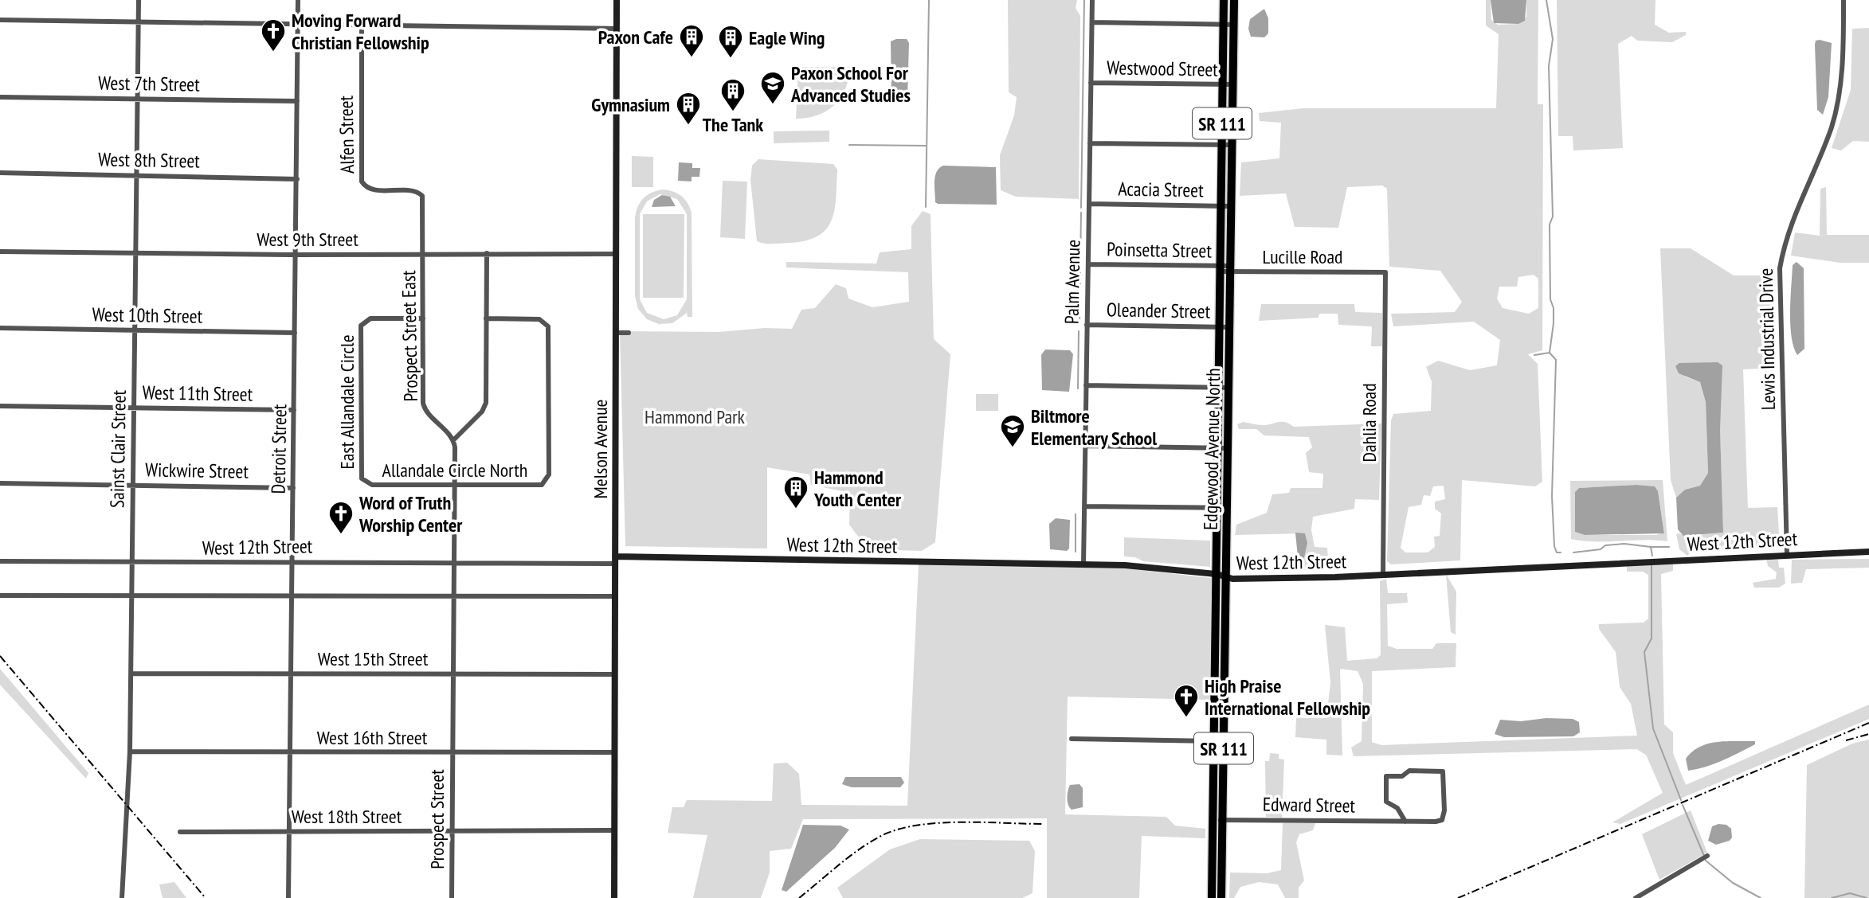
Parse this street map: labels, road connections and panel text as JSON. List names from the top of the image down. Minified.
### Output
{"streets":{"main road":["SR 111","Edgewood Avenue North"],"street":["Westwood Street","West 7th Street","Alfen Street","West 8th Street","Acacia Street","West 9th Street","Poinsetta Street","Lucille Road","Palm Avenue","Oleander Street","West 10th Street","Prospect Street East","Lewis Industrial Drive","West 11th Street","East Allandale Circle","Dahlia Road","Sainst Clair Street","Detroit Street","Melson Avenue","Allandale Circle North","Wickwire Street","West 12th Street","West 15th Street","West 16th Street","Edward Street","West 18th Street","Prospect Street"]},"crossings":[["Westwood Street","Palm Avenue"],["Westwood Street","Edgewood Avenue North"],["West 7th Street","Sainst Clair Street"],["West 7th Street","Detroit Street"],["Alfen Street","West 9th Street"],["Alfen Street","Prospect Street East"],["West 8th Street","Sainst Clair Street"],["West 8th Street","Detroit Street"],["Acacia Street","Palm Avenue"],["Acacia Street","Edgewood Avenue North"],["West 9th Street","Prospect Street East"],["West 9th Street","Sainst Clair Street"],["West 9th Street","Detroit Street"],["West 9th Street","Melson Avenue"],["Poinsetta Street","Lucille Road"],["Poinsetta Street","Palm Avenue"],["Poinsetta Street","Edgewood Avenue North"],["Lucille Road","Dahlia Road"],["Lucille Road","Edgewood Avenue North"],["Palm Avenue","Oleander Street"],["Palm Avenue","West 12th Street"],["Oleander Street","Edgewood Avenue North"],["West 10th Street","Sainst Clair Street"],["West 10th Street","Detroit Street"],["Prospect Street East","East Allandale Circle"],["Prospect Street East","Prospect Street"],["Lewis Industrial Drive","West 12th Street"],["West 11th Street","Sainst Clair Street"],["West 11th Street","Detroit Street"],["East Allandale Circle","Allandale Circle North"],["Dahlia Road","West 12th Street"],["Sainst Clair Street","Wickwire Street"],["Sainst Clair Street","West 12th Street"],["Sainst Clair Street","West 15th Street"],["Sainst Clair Street","West 16th Street"],["Detroit Street","Wickwire Street"],["Detroit Street","West 12th Street"],["Detroit Street","West 15th Street"],["Detroit Street","West 16th Street"],["Detroit Street","West 18th Street"],["Melson Avenue","West 12th Street"],["Melson Avenue","West 15th Street"],["Melson Avenue","West 16th Street"],["Melson Avenue","West 18th Street"],["Edgewood Avenue North","West 12th Street"],["Edgewood Avenue North","Edward Street"],["Allandale Circle North","Prospect Street"],["West 12th Street","Prospect Street"],["West 15th Street","Prospect Street"],["West 16th Street","Prospect Street"],["West 18th Street","Prospect Street"]],"parks":["Hammond Park"],"places":{"church":["Moving Forward Christian Fellowship","Word of Truth Worship Center","High Praise International Fellowship"],"building":["Paxon Cafe","Eagle Wing","The Tank","Gymnasium","Hammond Youth Center"],"school or university":["Paxon School For Advanced Studies","Biltmore Elementary School"]}}
